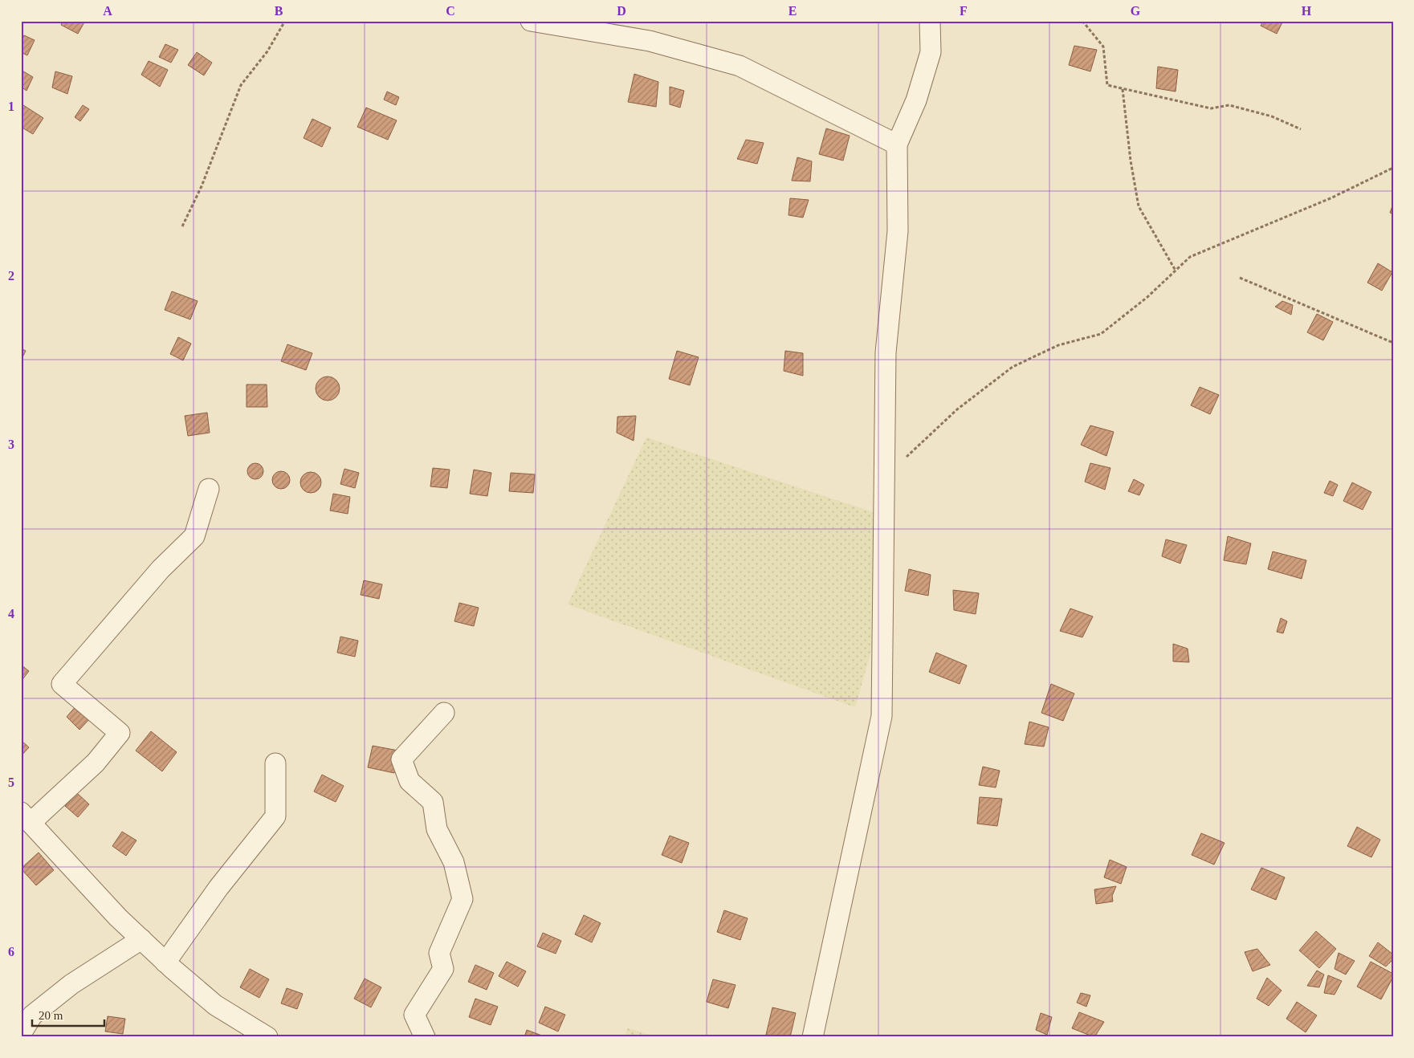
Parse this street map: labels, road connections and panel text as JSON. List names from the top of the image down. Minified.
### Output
{"scale_bar":"20 m","grid":{"columns":["A","B","C","D","E","F","G","H"],"rows":["1","2","3","4","5","6"]}}
